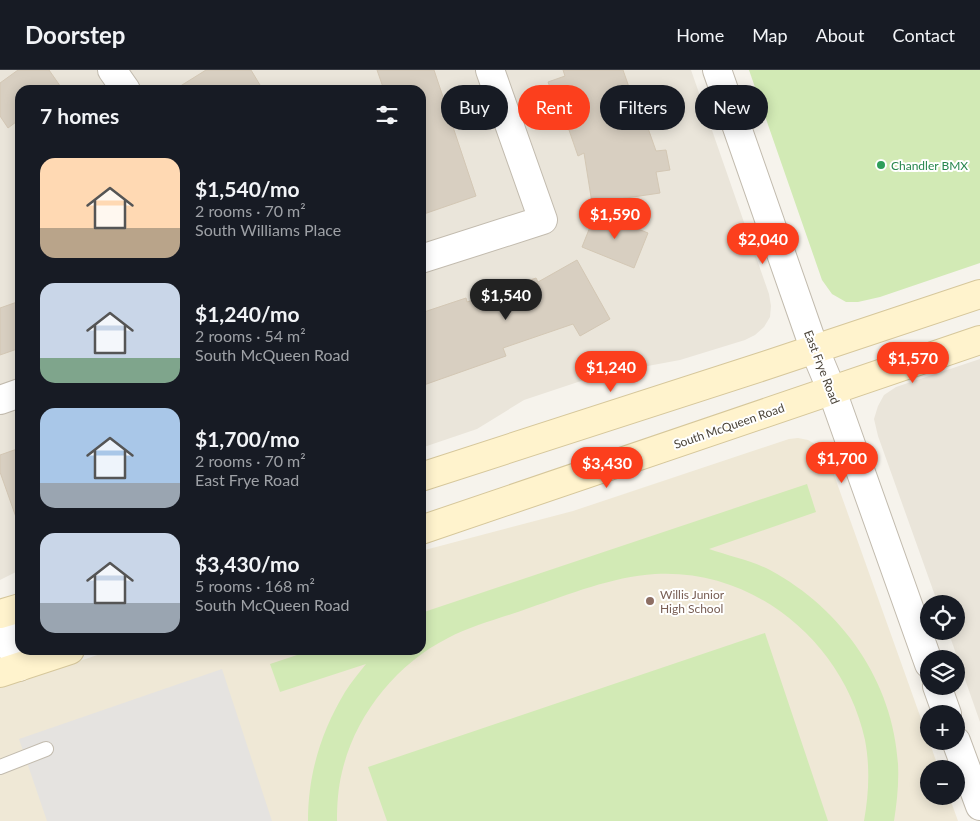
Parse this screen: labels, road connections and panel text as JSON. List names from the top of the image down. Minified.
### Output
{"streets":{"main road":["South McQueen Road"],"street":["East Frye Road"]},"crossings":[["East Frye Road","South McQueen Road"]],"places":["Chandler BMX","Willis Junior High School"],"page":{"header":"Doorstep","nav":["Home","Map","About","Contact"],"chip":["Buy","Rent","Filters","New"],"heading":"7 homes","list":[{"name":"$1,540/mo","note":"2 rooms · 70 m² · South Williams Place"},{"name":"$1,240/mo","note":"2 rooms · 54 m² · South McQueen Road"},{"name":"$1,700/mo","note":"2 rooms · 70 m² · East Frye Road"},{"name":"$3,430/mo","note":"5 rooms · 168 m² · South McQueen Road"}],"price":["$1,590","$2,040","$1,540","$1,570","$1,240","$1,700","$3,430"],"map_buttons":["+","−"]}}
